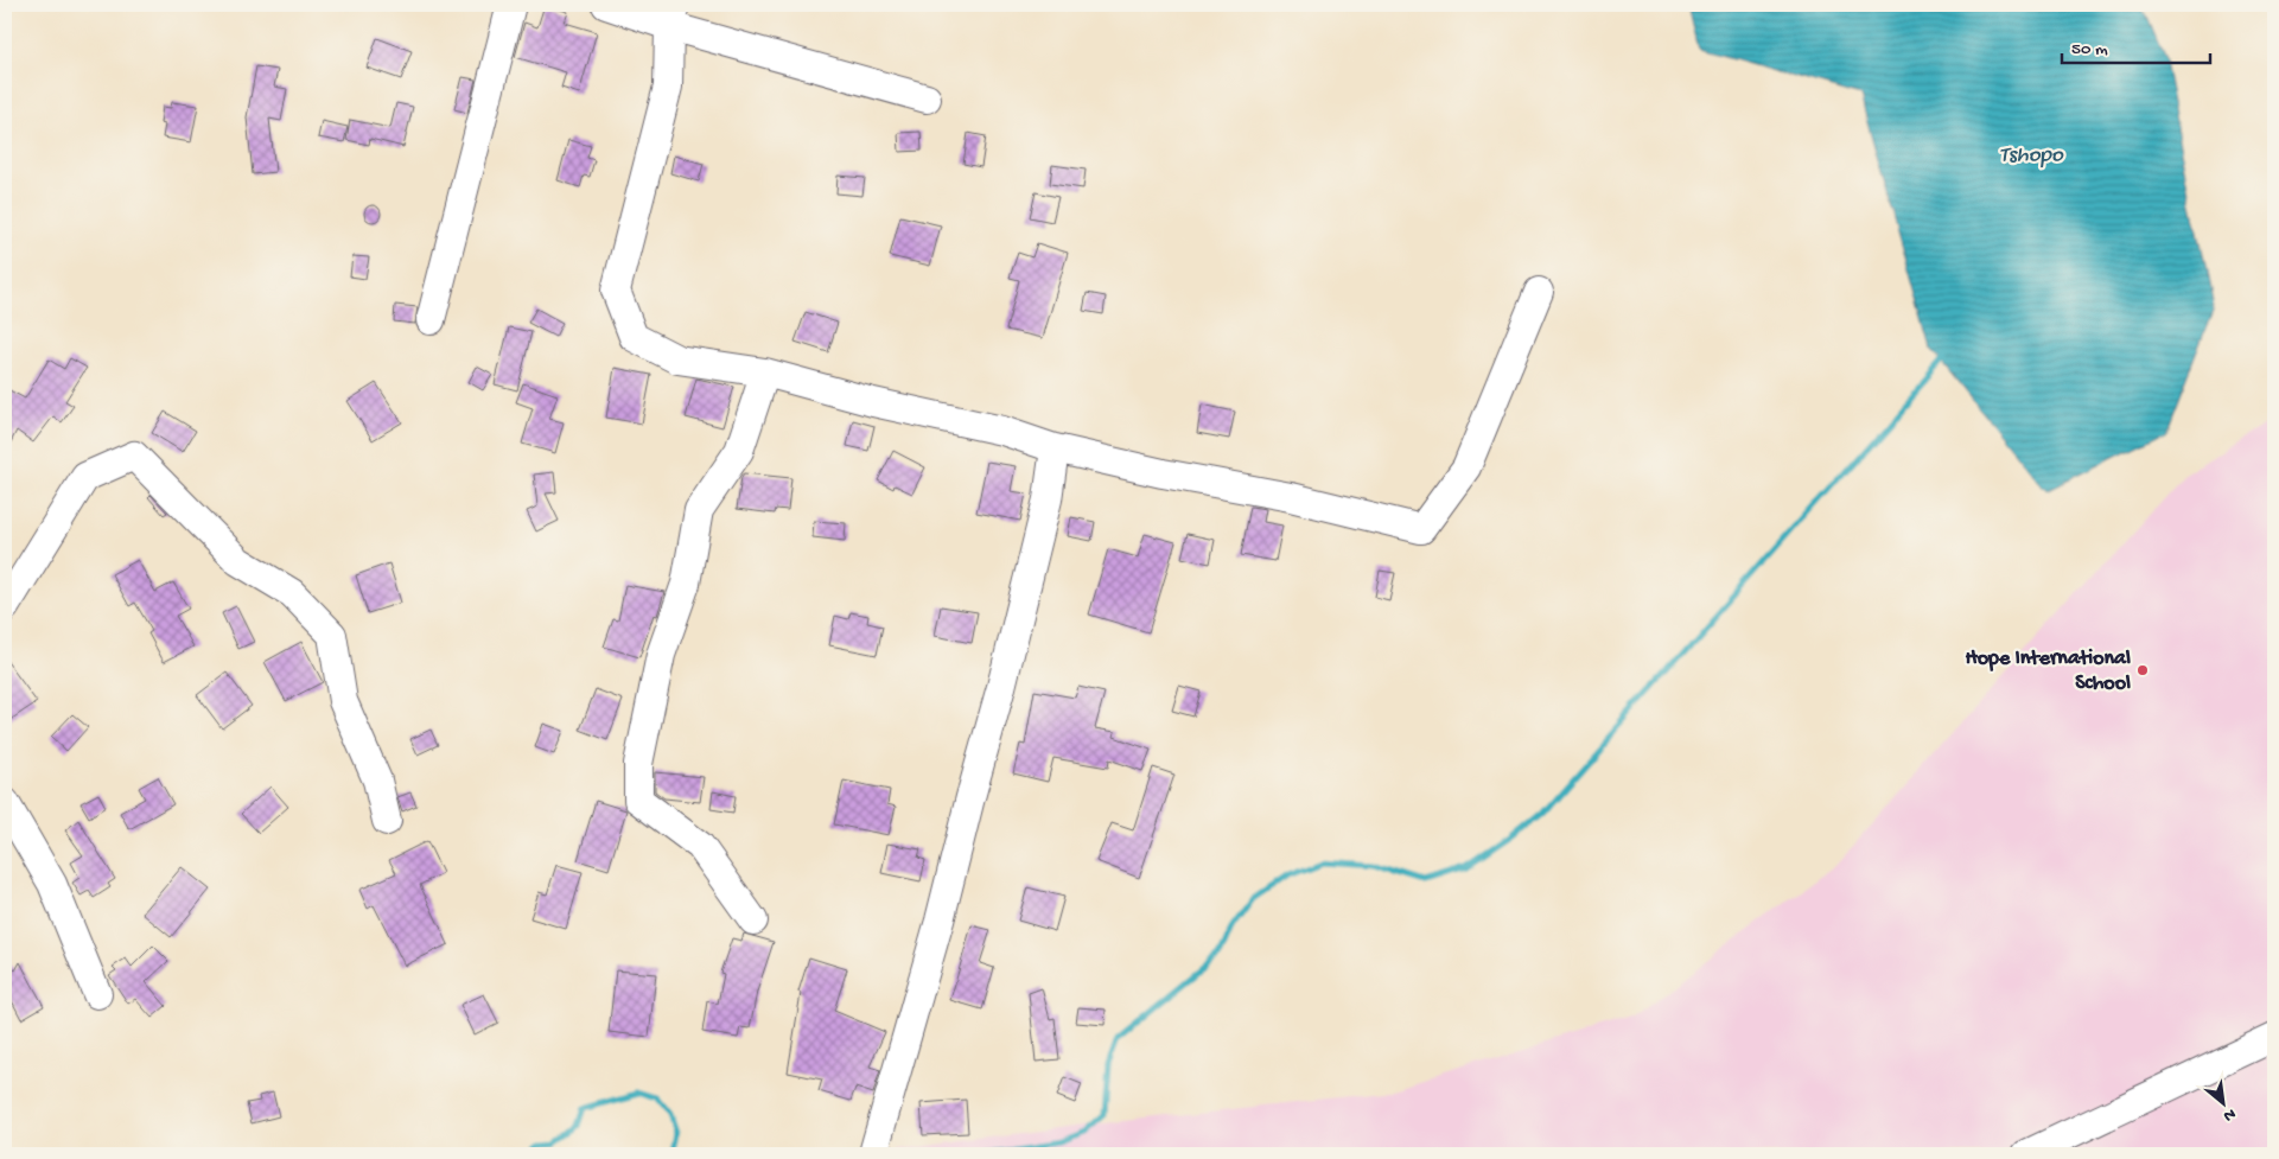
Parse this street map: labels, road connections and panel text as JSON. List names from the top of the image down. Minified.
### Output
{"water":["Tshopo"],"places":["Hope International School"],"scale_bar":"50 m","north":"bottom right"}
